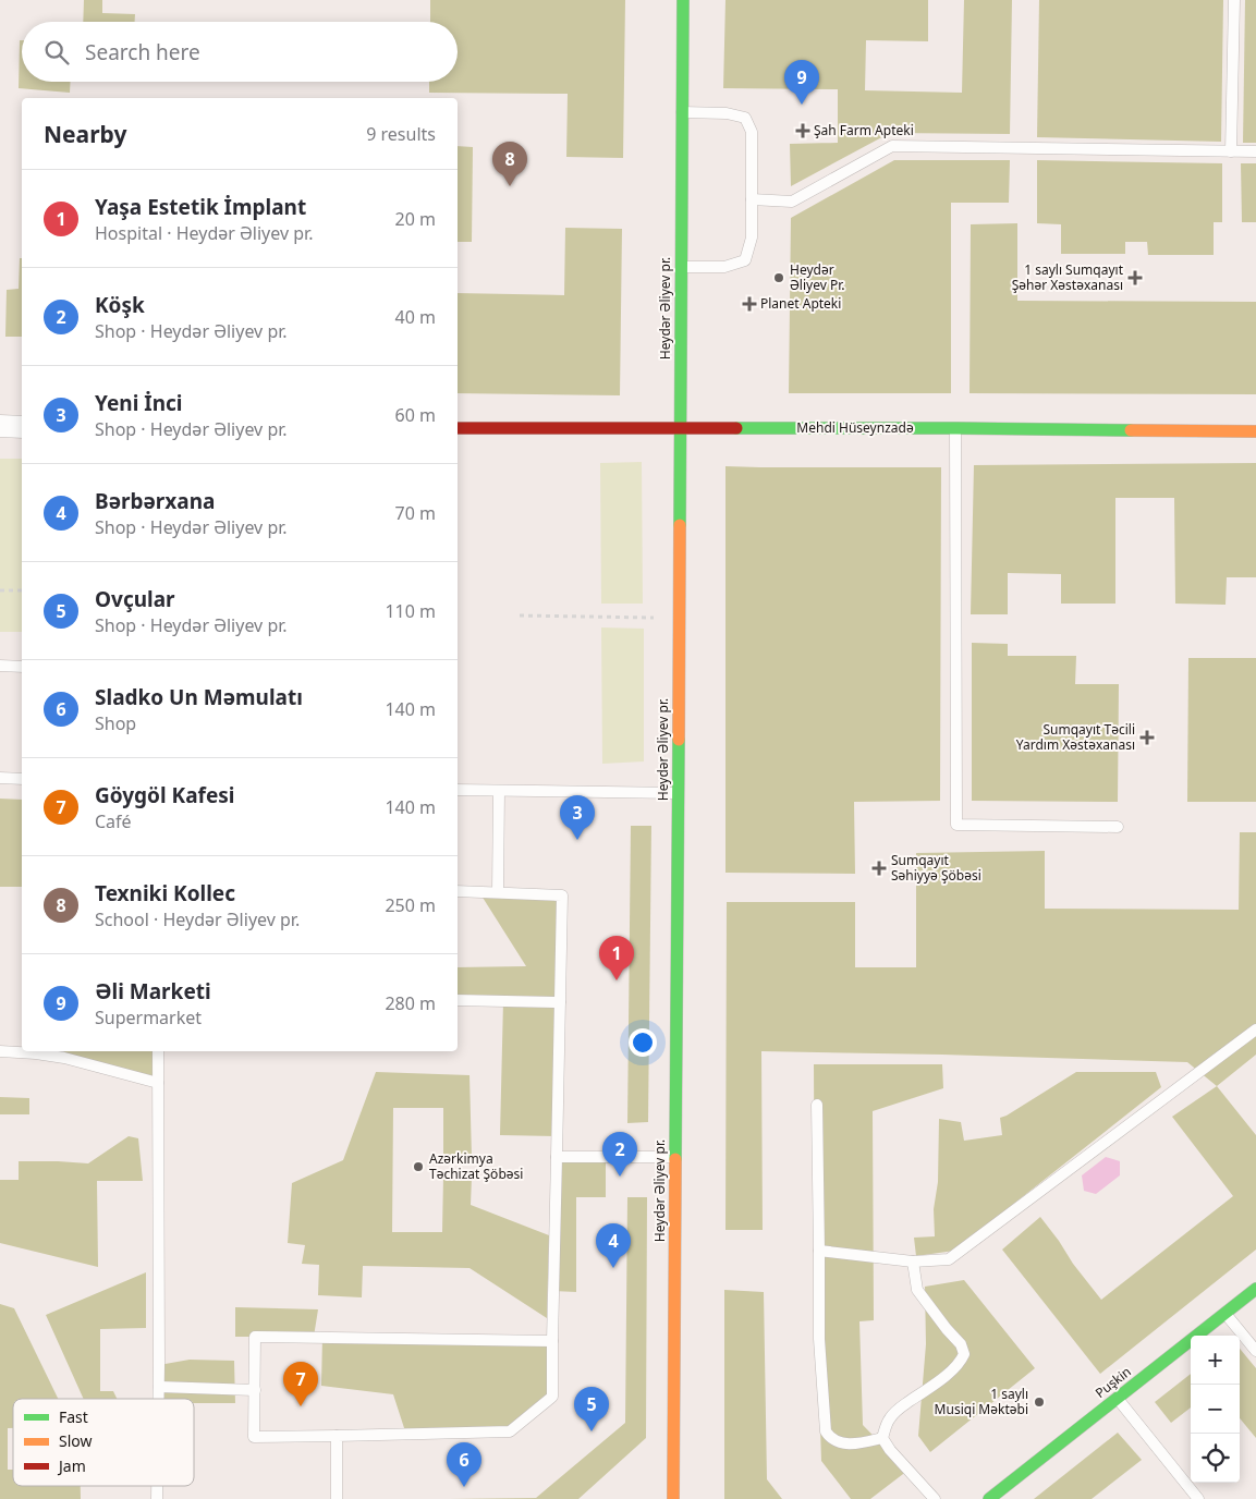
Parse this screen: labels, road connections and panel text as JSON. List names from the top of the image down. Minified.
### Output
{"streets":{"main road":["Heydər Əliyev pr.","Mehdi Hüseynzadə","Puşkin"]},"crossings":[["Heydər Əliyev pr.","Mehdi Hüseynzadə"]],"places":{"health":["Şah Farm Apteki","1 saylı Sumqayıt Şəhər Xəstəxanası","Planet Apteki","Sumqayıt Təcili Yardım Xəstəxanası","Sumqayıt Səhiyyə Şöbəsi"],"other":["Heydər Əliyev Pr.","Azərkimya Təchizat Şöbəsi","1 saylı Musiqi Məktəbi"]},"legend":["Fast","Slow","Jam"],"page":{"search":"Search here","pins":["9","8","3","1","2","4","7","5","6"],"heading":["Nearby","9 results"],"list":[{"mark":"1","name":"Yaşa Estetik İmplant","note":"Hospital · Heydər Əliyev pr.","value":"20 m"},{"mark":"2","name":"Köşk","note":"Shop · Heydər Əliyev pr.","value":"40 m"},{"mark":"3","name":"Yeni İnci","note":"Shop · Heydər Əliyev pr.","value":"60 m"},{"mark":"4","name":"Bərbərxana","note":"Shop · Heydər Əliyev pr.","value":"70 m"},{"mark":"5","name":"Ovçular","note":"Shop · Heydər Əliyev pr.","value":"110 m"},{"mark":"6","name":"Sladko Un Məmulatı","note":"Shop","value":"140 m"},{"mark":"7","name":"Göygöl Kafesi","note":"Café","value":"140 m"},{"mark":"8","name":"Texniki Kollec","note":"School · Heydər Əliyev pr.","value":"250 m"},{"mark":"9","name":"Əli Marketi","note":"Supermarket","value":"280 m"}],"map_buttons":["+","−"]}}
